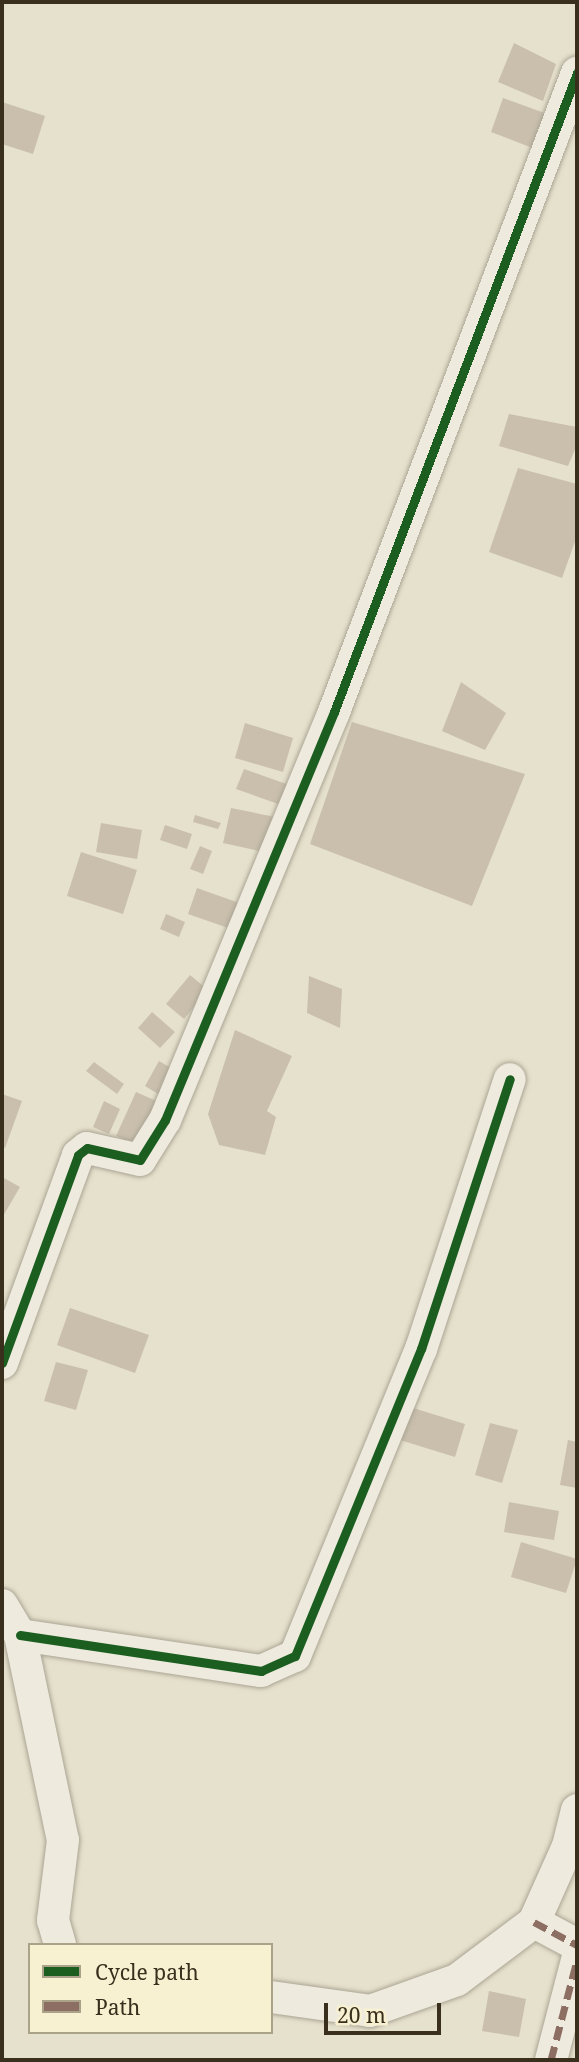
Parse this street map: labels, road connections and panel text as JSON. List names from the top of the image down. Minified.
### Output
{"legend":["Cycle path","Path"],"scale_bar":"20 m"}
